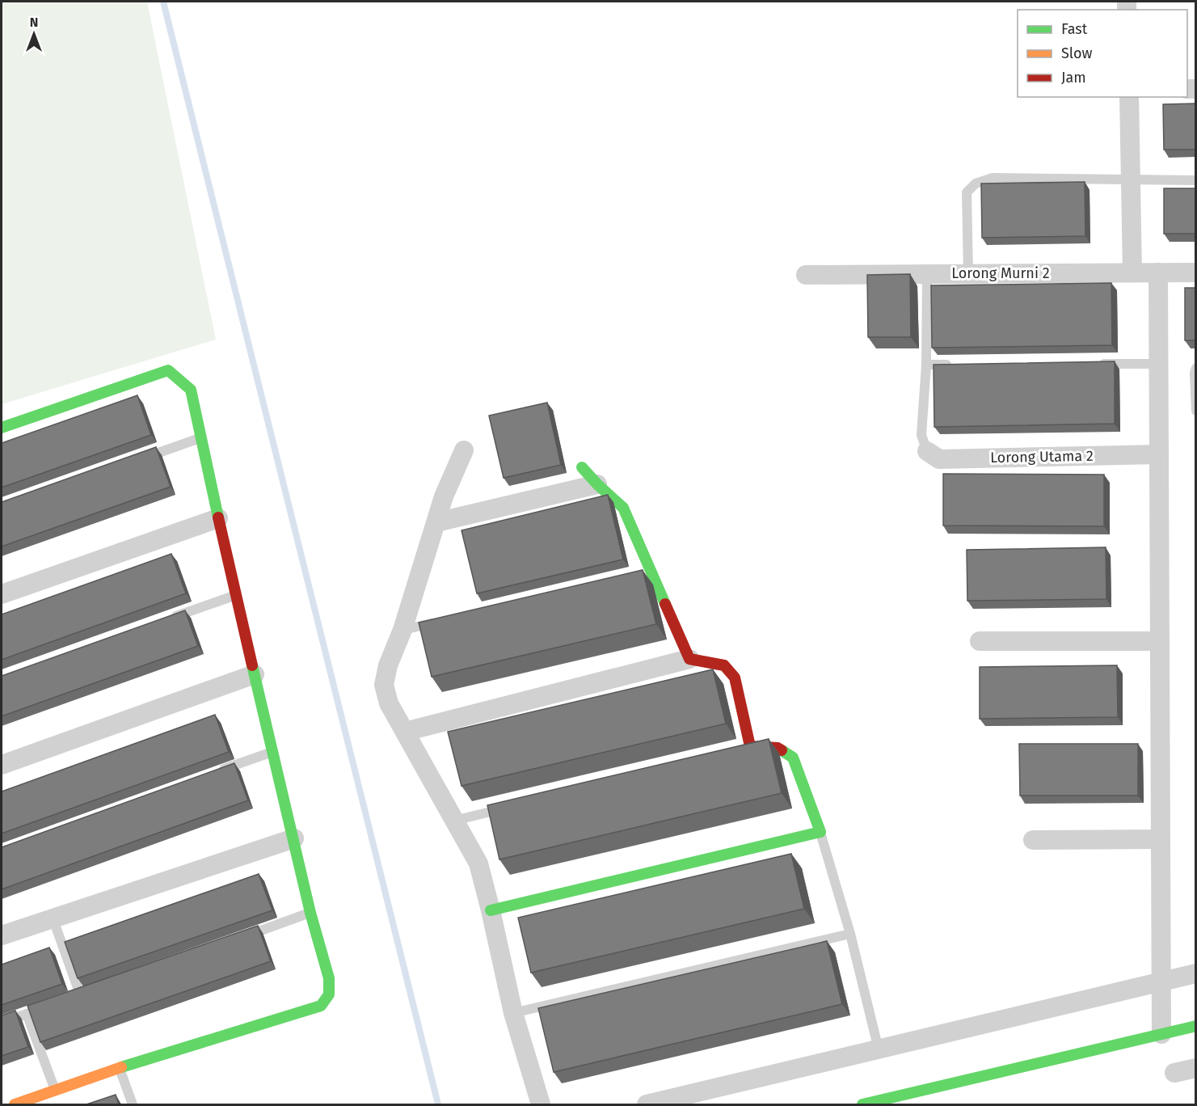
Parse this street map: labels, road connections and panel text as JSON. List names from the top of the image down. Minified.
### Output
{"streets":{"street":["Lorong Murni 2","Lorong Utama 2"]},"legend":["Fast","Slow","Jam"],"north":"top"}
